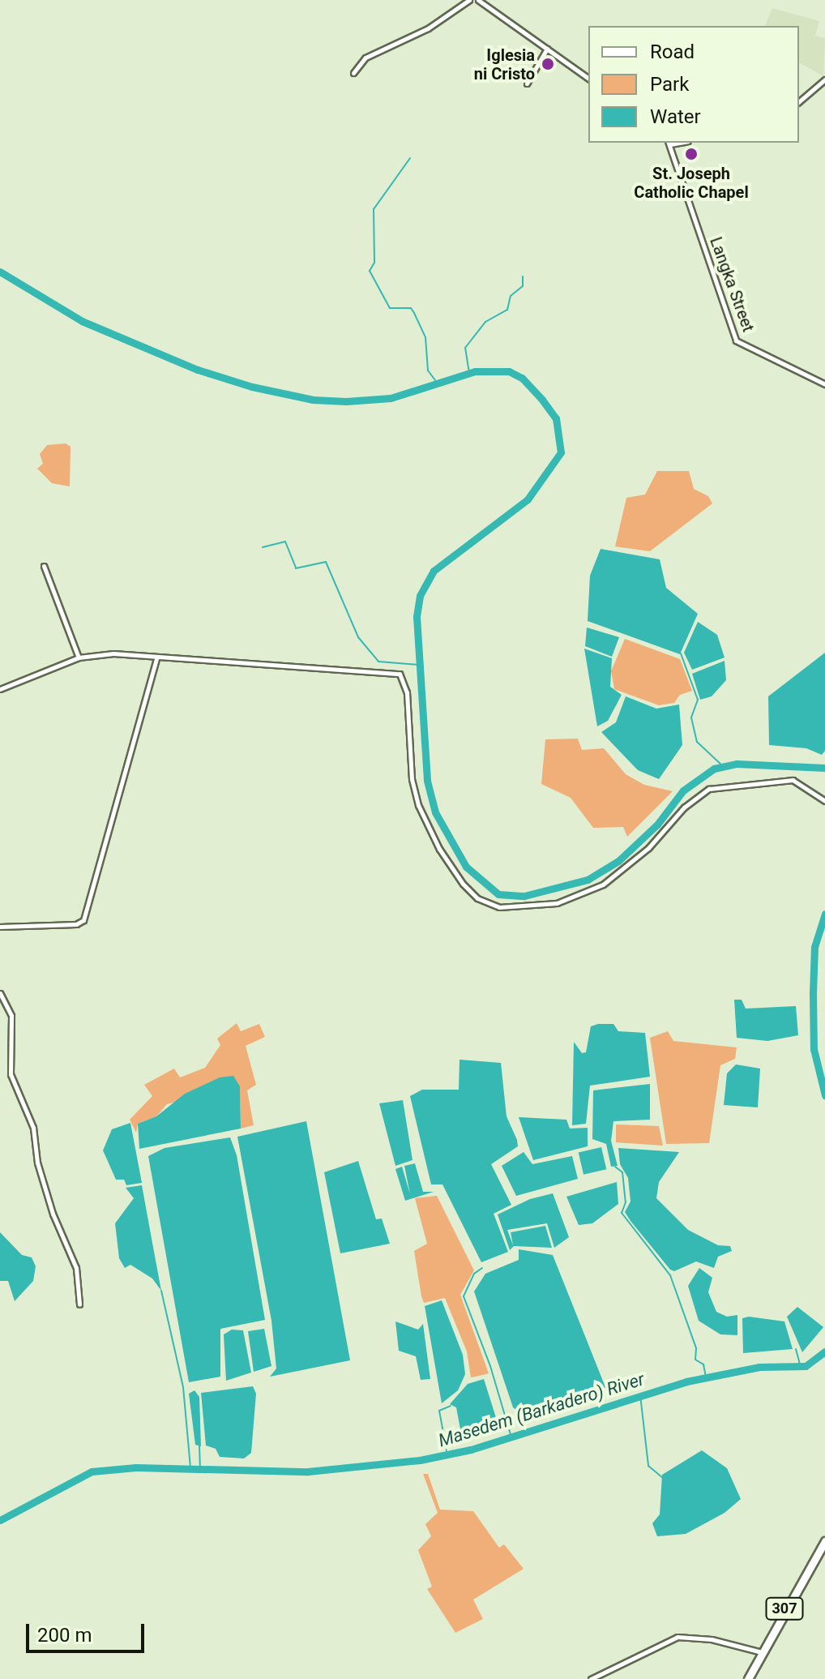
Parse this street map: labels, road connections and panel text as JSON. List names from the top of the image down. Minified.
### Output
{"streets":{"main road":["307"],"street":["Langka Street"]},"water":["Masedem (Barkadero) River"],"places":["Iglesia ni Cristo","St. Joseph Catholic Chapel"],"legend":["Road","Park","Water"],"scale_bar":"200 m"}
